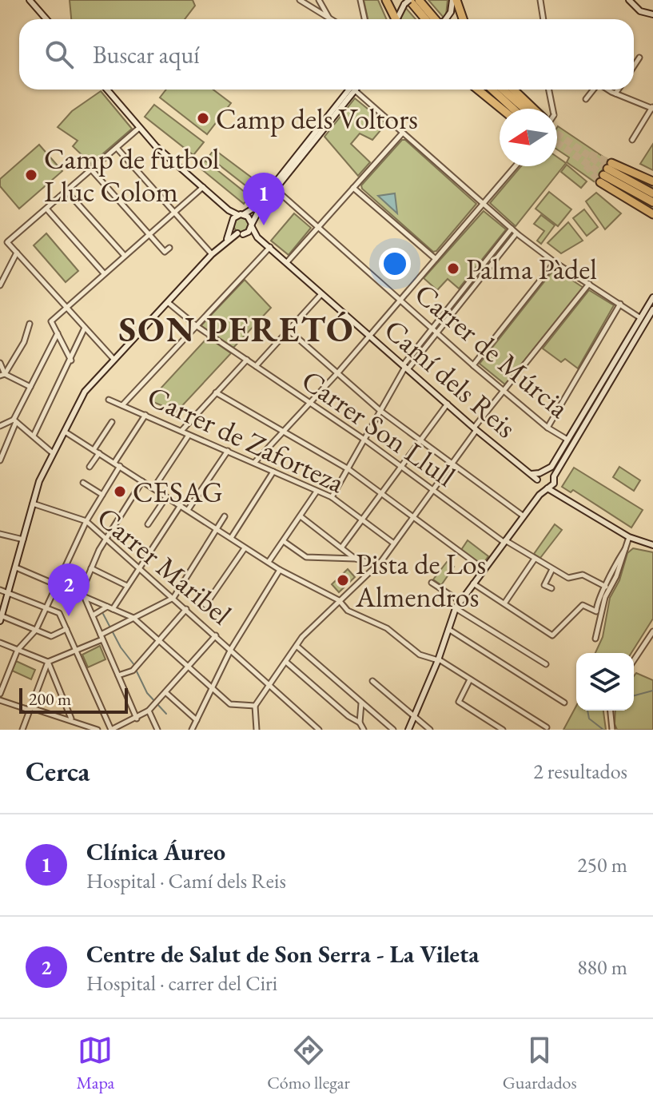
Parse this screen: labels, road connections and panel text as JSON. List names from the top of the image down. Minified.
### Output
{"streets":{"street":["Carrer de Múrcia","Camí dels Reis","Carrer Son Llull","Carrer de Zaforteza","Carrer Maribel"]},"districts":["SON PERETÓ"],"places":["Camp dels Voltors","Camp de futbol Lluc Colom","Palma Pàdel","CESAG","Pista de Los Almendros"],"scale_bar":"200 m","north":"left","page":{"search":"Buscar aquí","pins":["1","2"],"scale":"200 m","heading":["Cerca","2 resultados"],"list":[{"mark":"1","name":"Clínica Áureo","note":"Hospital · Camí dels Reis","value":"250 m"},{"mark":"2","name":"Centre de Salut de Son Serra - La Vileta","note":"Hospital · carrer del Ciri","value":"880 m"}],"nav":["Mapa","Cómo llegar","Guardados"]}}
